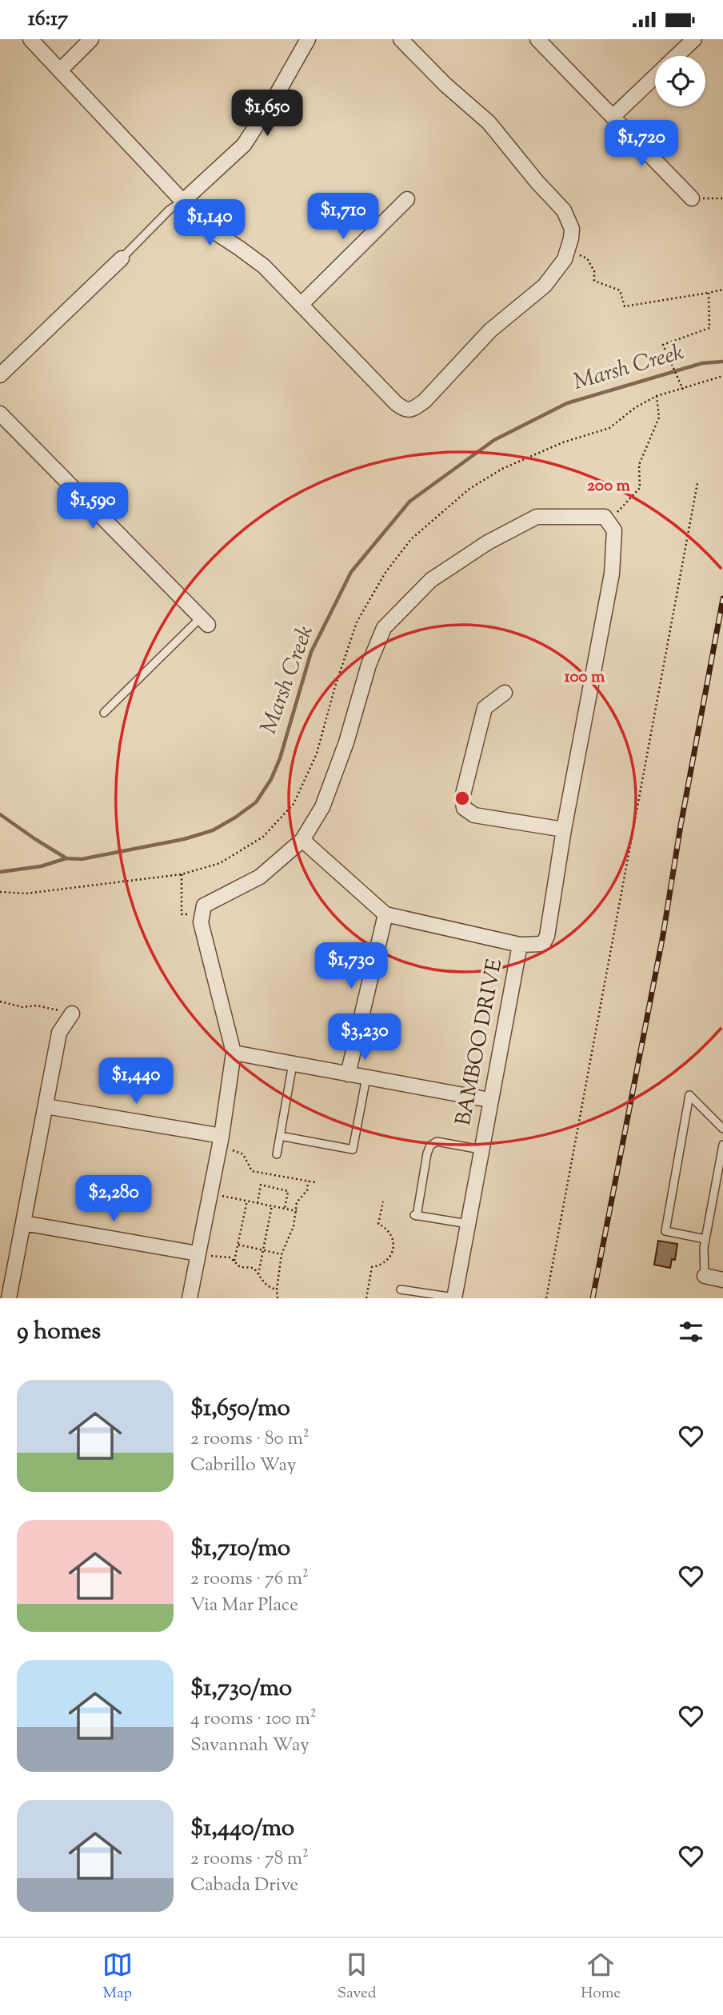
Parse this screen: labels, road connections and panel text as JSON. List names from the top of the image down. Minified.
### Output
{"streets":{"street":["BAMBOO DRIVE"]},"water":["Marsh Creek"],"page":{"status":"16:17","price":["$1,650","$1,720","$1,710","$1,140","$1,590","$1,730","$3,230","$1,440","$2,280"],"heading":"9 homes","list":[{"name":"$1,650/mo","note":"2 rooms · 80 m² · Cabrillo Way"},{"name":"$1,710/mo","note":"2 rooms · 76 m² · Via Mar Place"},{"name":"$1,730/mo","note":"4 rooms · 100 m² · Savannah Way"},{"name":"$1,440/mo","note":"2 rooms · 78 m² · Cabada Drive"}],"tabs":["Map","Saved","Home"]},"rings":["200 m","100 m"]}
